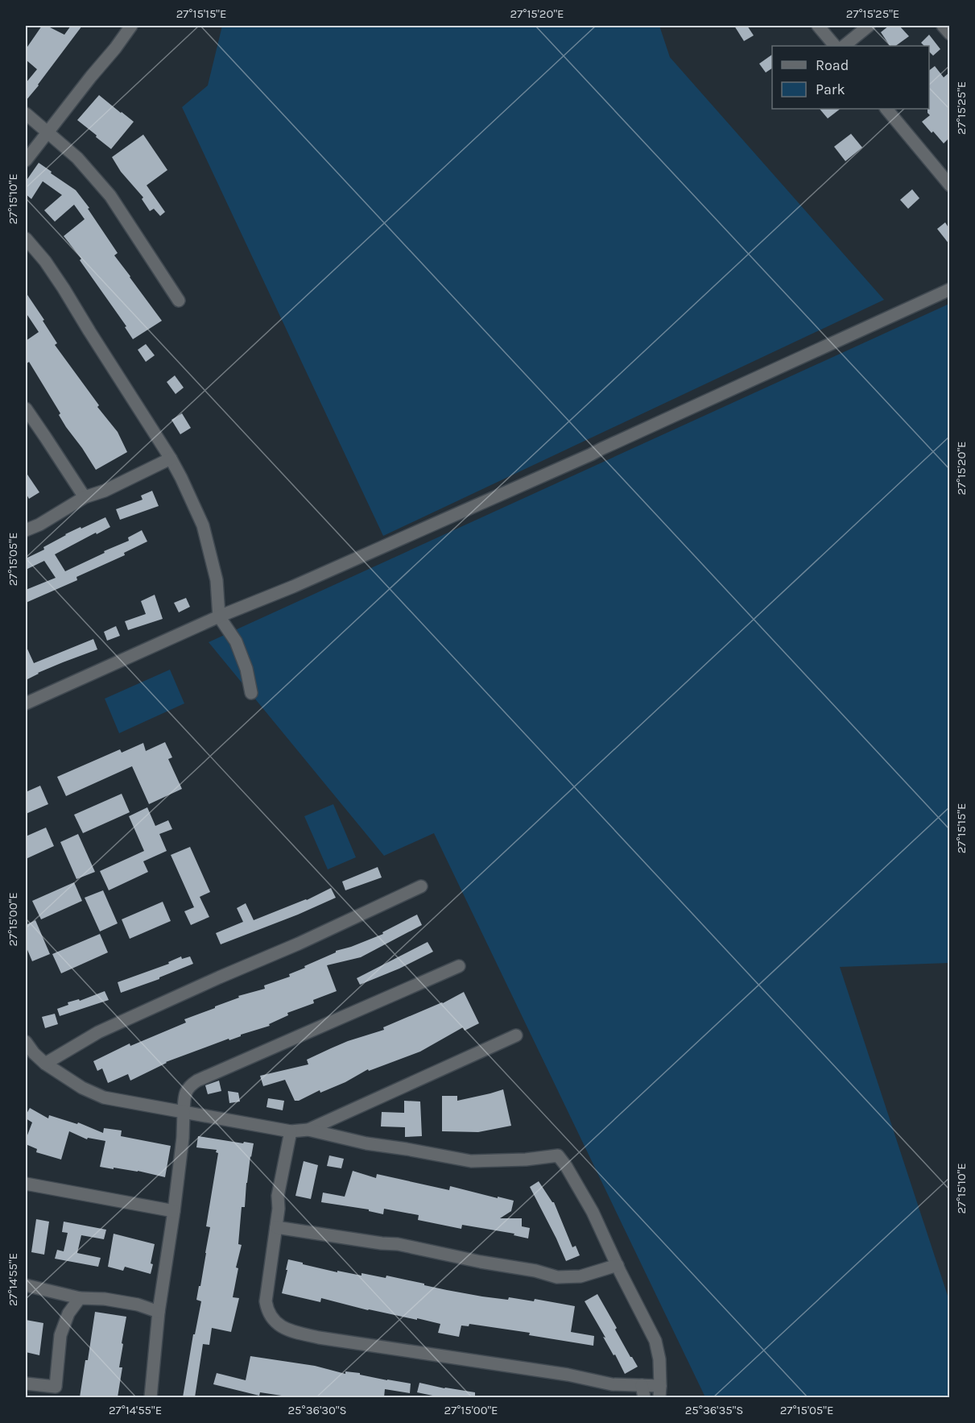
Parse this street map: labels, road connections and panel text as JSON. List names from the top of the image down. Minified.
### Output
{"legend":["Road","Park"],"coordinates":["27°15'15\"E","27°15'20\"E","27°15'25\"E","27°15'10\"E","27°15'05\"E","27°15'00\"E","27°14'55\"E","25°36'30\"S","25°36'35\"S"]}
